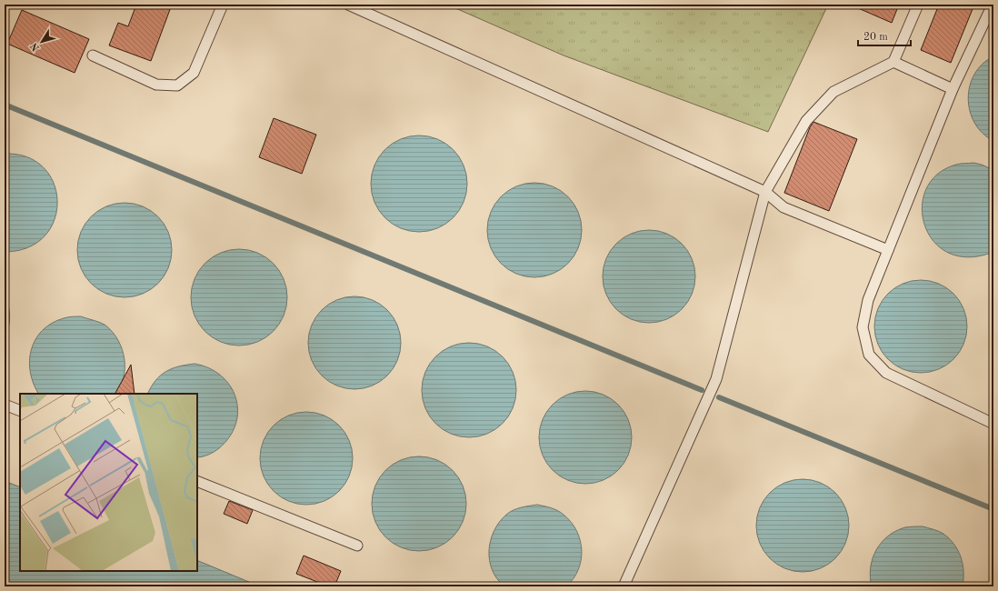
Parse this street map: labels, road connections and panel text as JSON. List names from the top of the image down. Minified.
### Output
{"scale_bar":"20 m","north":"bottom left"}
